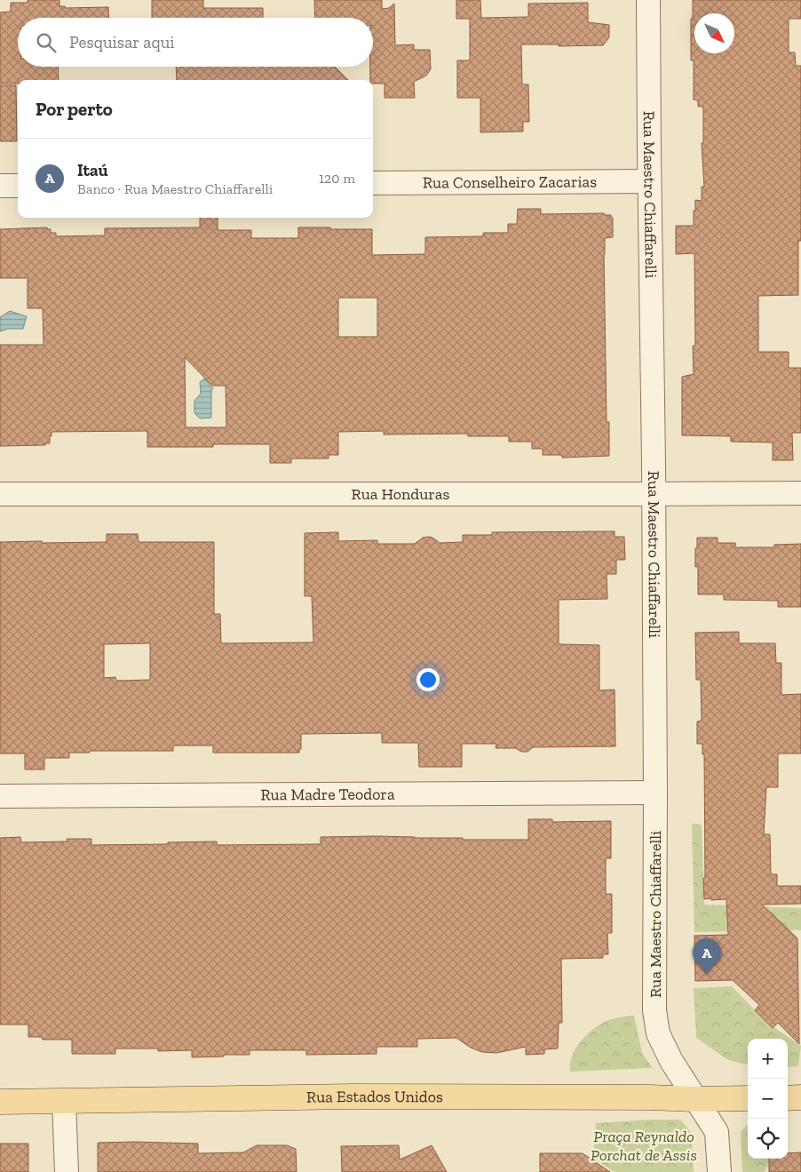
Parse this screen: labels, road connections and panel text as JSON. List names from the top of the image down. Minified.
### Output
{"streets":{"main road":["Rua Estados Unidos"],"street":["Rua Conselheiro Zacarias","Rua Maestro Chiaffarelli","Rua Honduras","Rua Madre Teodora"]},"crossings":[["Rua Conselheiro Zacarias","Rua Maestro Chiaffarelli"],["Rua Maestro Chiaffarelli","Rua Honduras"],["Rua Maestro Chiaffarelli","Rua Madre Teodora"],["Rua Maestro Chiaffarelli","Rua Estados Unidos"]],"parks":["Praça Reynaldo Porchat de Assis"],"north":"bottom right","page":{"search":"Pesquisar aqui","heading":"Por perto","list":[{"mark":"A","name":"Itaú","note":"Banco · Rua Maestro Chiaffarelli","value":"120 m"}],"pins":"A","map_buttons":["+","−"]}}
